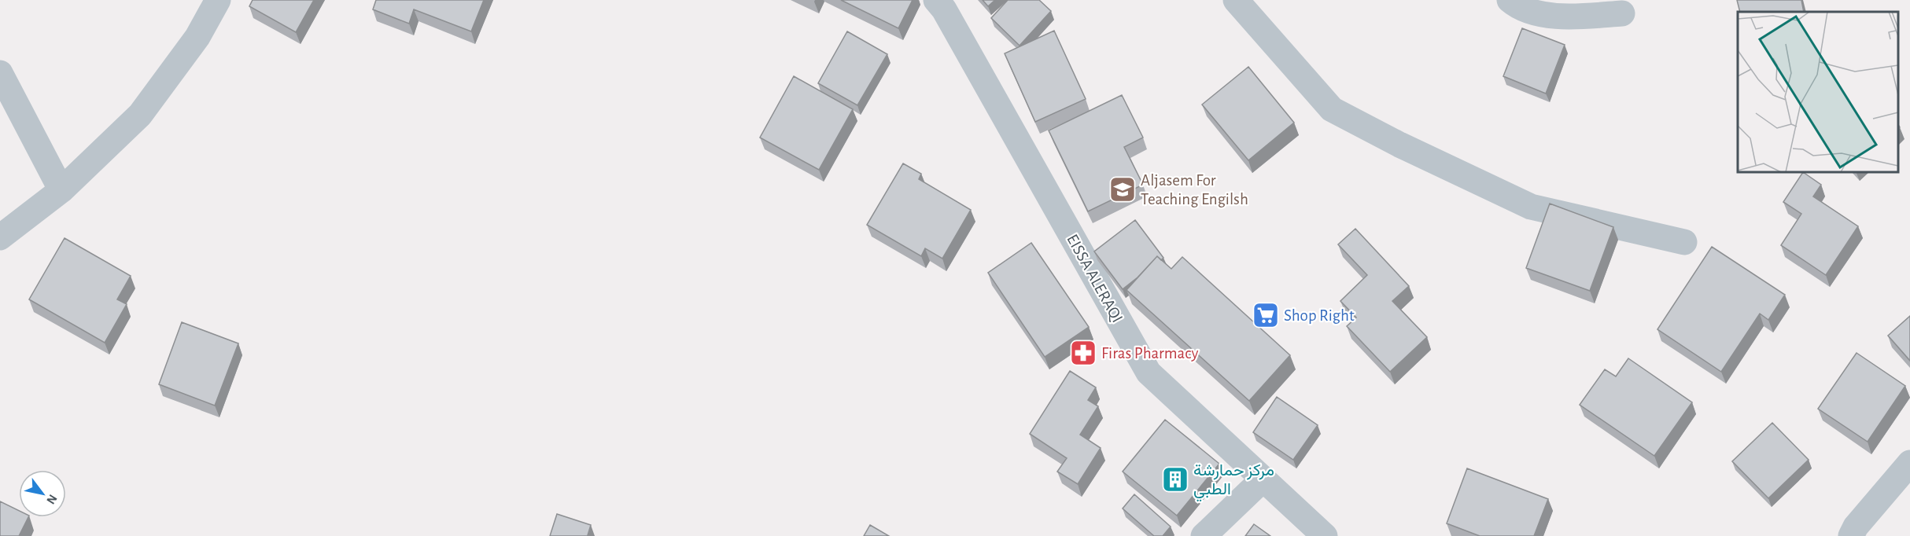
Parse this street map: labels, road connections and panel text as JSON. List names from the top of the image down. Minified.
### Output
{"streets":{"street":["EISSA ALERAQI"]},"places":{"school or university":["Aljasem For Teaching Engilsh"],"supermarket":["Shop Right"],"pharmacy":["Firas Pharmacy"],"building":["مركز حمارشة الطبي"]},"north":"bottom right"}
